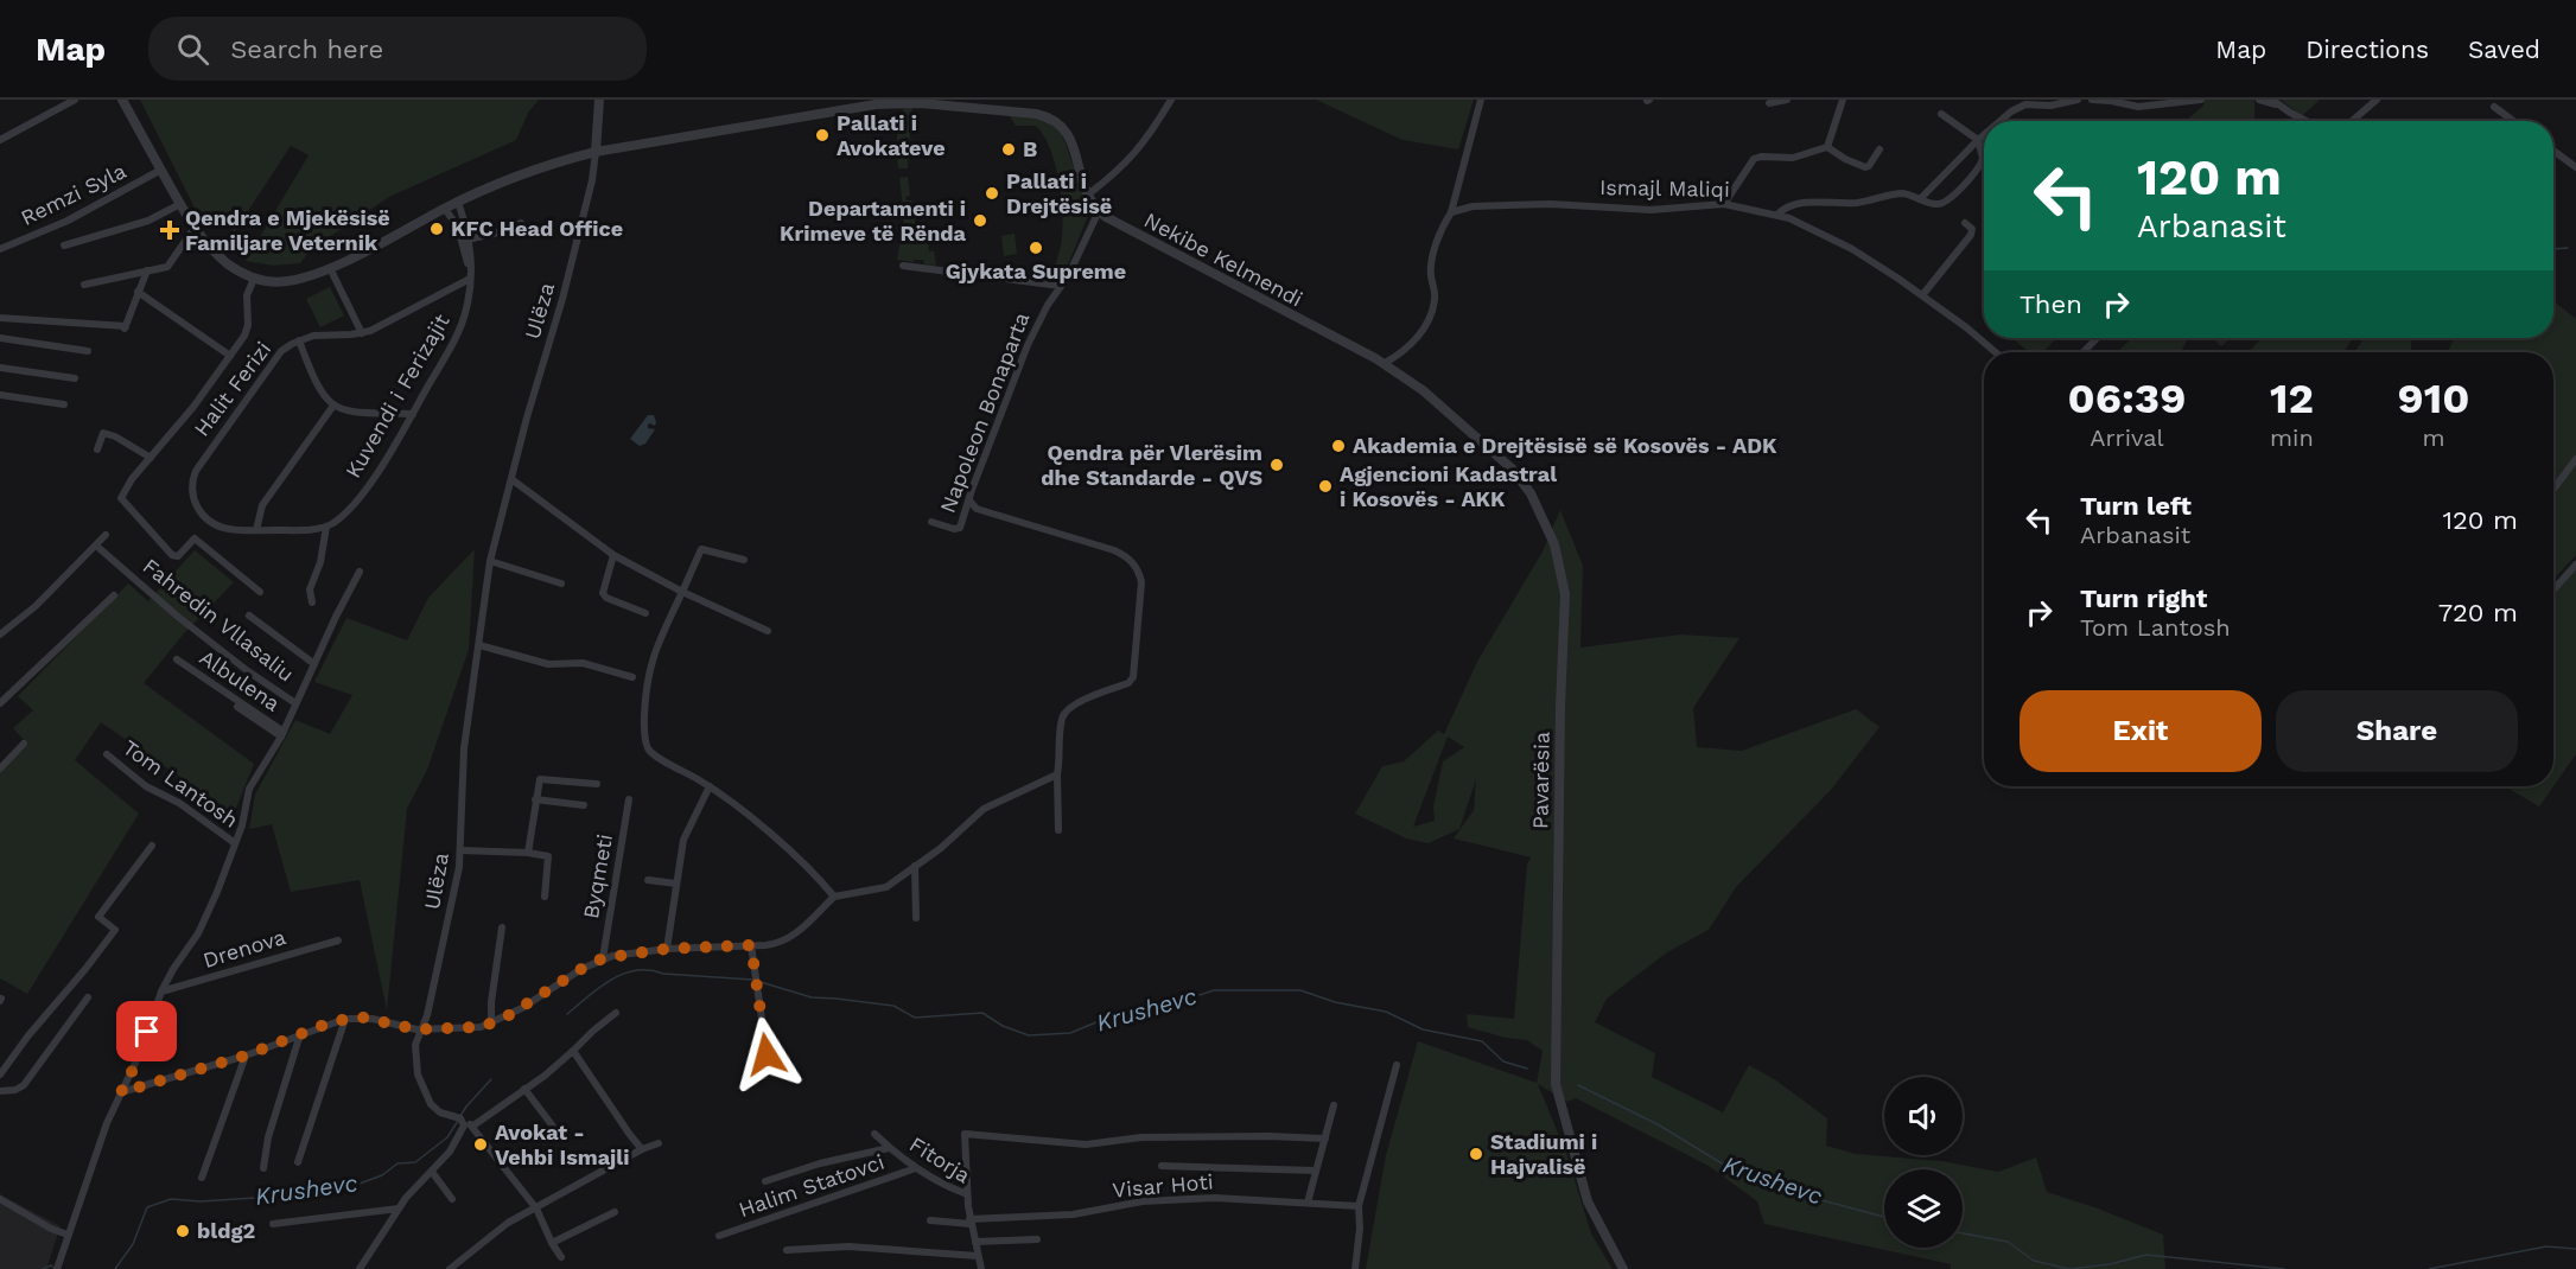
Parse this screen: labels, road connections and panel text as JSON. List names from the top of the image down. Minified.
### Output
{"streets":{"street":["Ismajl Maliqi","Remzi Syla","Nekibe Kelmendi","Ulëza","Halit Ferizi","Kuvendi i Ferizajit","Napoleon Bonaparta","Fahredin Vllasaliu","Albulena","Pavarësia","Tom Lantosh","Byqmeti","Drenova","Fitorja","Halim Statovci","Visar Hoti"]},"crossings":[["Nekibe Kelmendi","Ulëza"],["Nekibe Kelmendi","Napoleon Bonaparta"],["Nekibe Kelmendi","Pavarësia"],["Halit Ferizi","Kuvendi i Ferizajit"],["Fahredin Vllasaliu","Tom Lantosh"],["Albulena","Tom Lantosh"],["Tom Lantosh","Drenova"],["Fitorja","Halim Statovci"],["Fitorja","Visar Hoti"]],"water":["Krushevc"],"places":{"other":["Pallati i Avokateve","B","Pallati i Drejtësisë","Departamenti i Krimeve të Rënda","KFC Head Office","Gjykata Supreme","Akademia e Drejtësisë së Kosovës - ADK","Qendra për Vlerësim dhe Standarde - QVS","Agjencioni Kadastral i Kosovës - AKK","Avokat - Vehbi Ismajli","Stadiumi i Hajvalisë","bldg2"],"health":["Qendra e Mjekësisë Familjare Veternik"]},"page":{"header":"Map","search":"Search here","nav":["Map","Directions","Saved"],"turn":["120 m","Arbanasit"],"then":"Then","eta":["06:39","Arrival","12","min","910","m"],"list":[{"name":"Turn left","note":"Arbanasit","value":"120 m"},{"name":"Turn right","note":"Tom Lantosh","value":"720 m"}],"buttons":["Exit","Share"]}}
